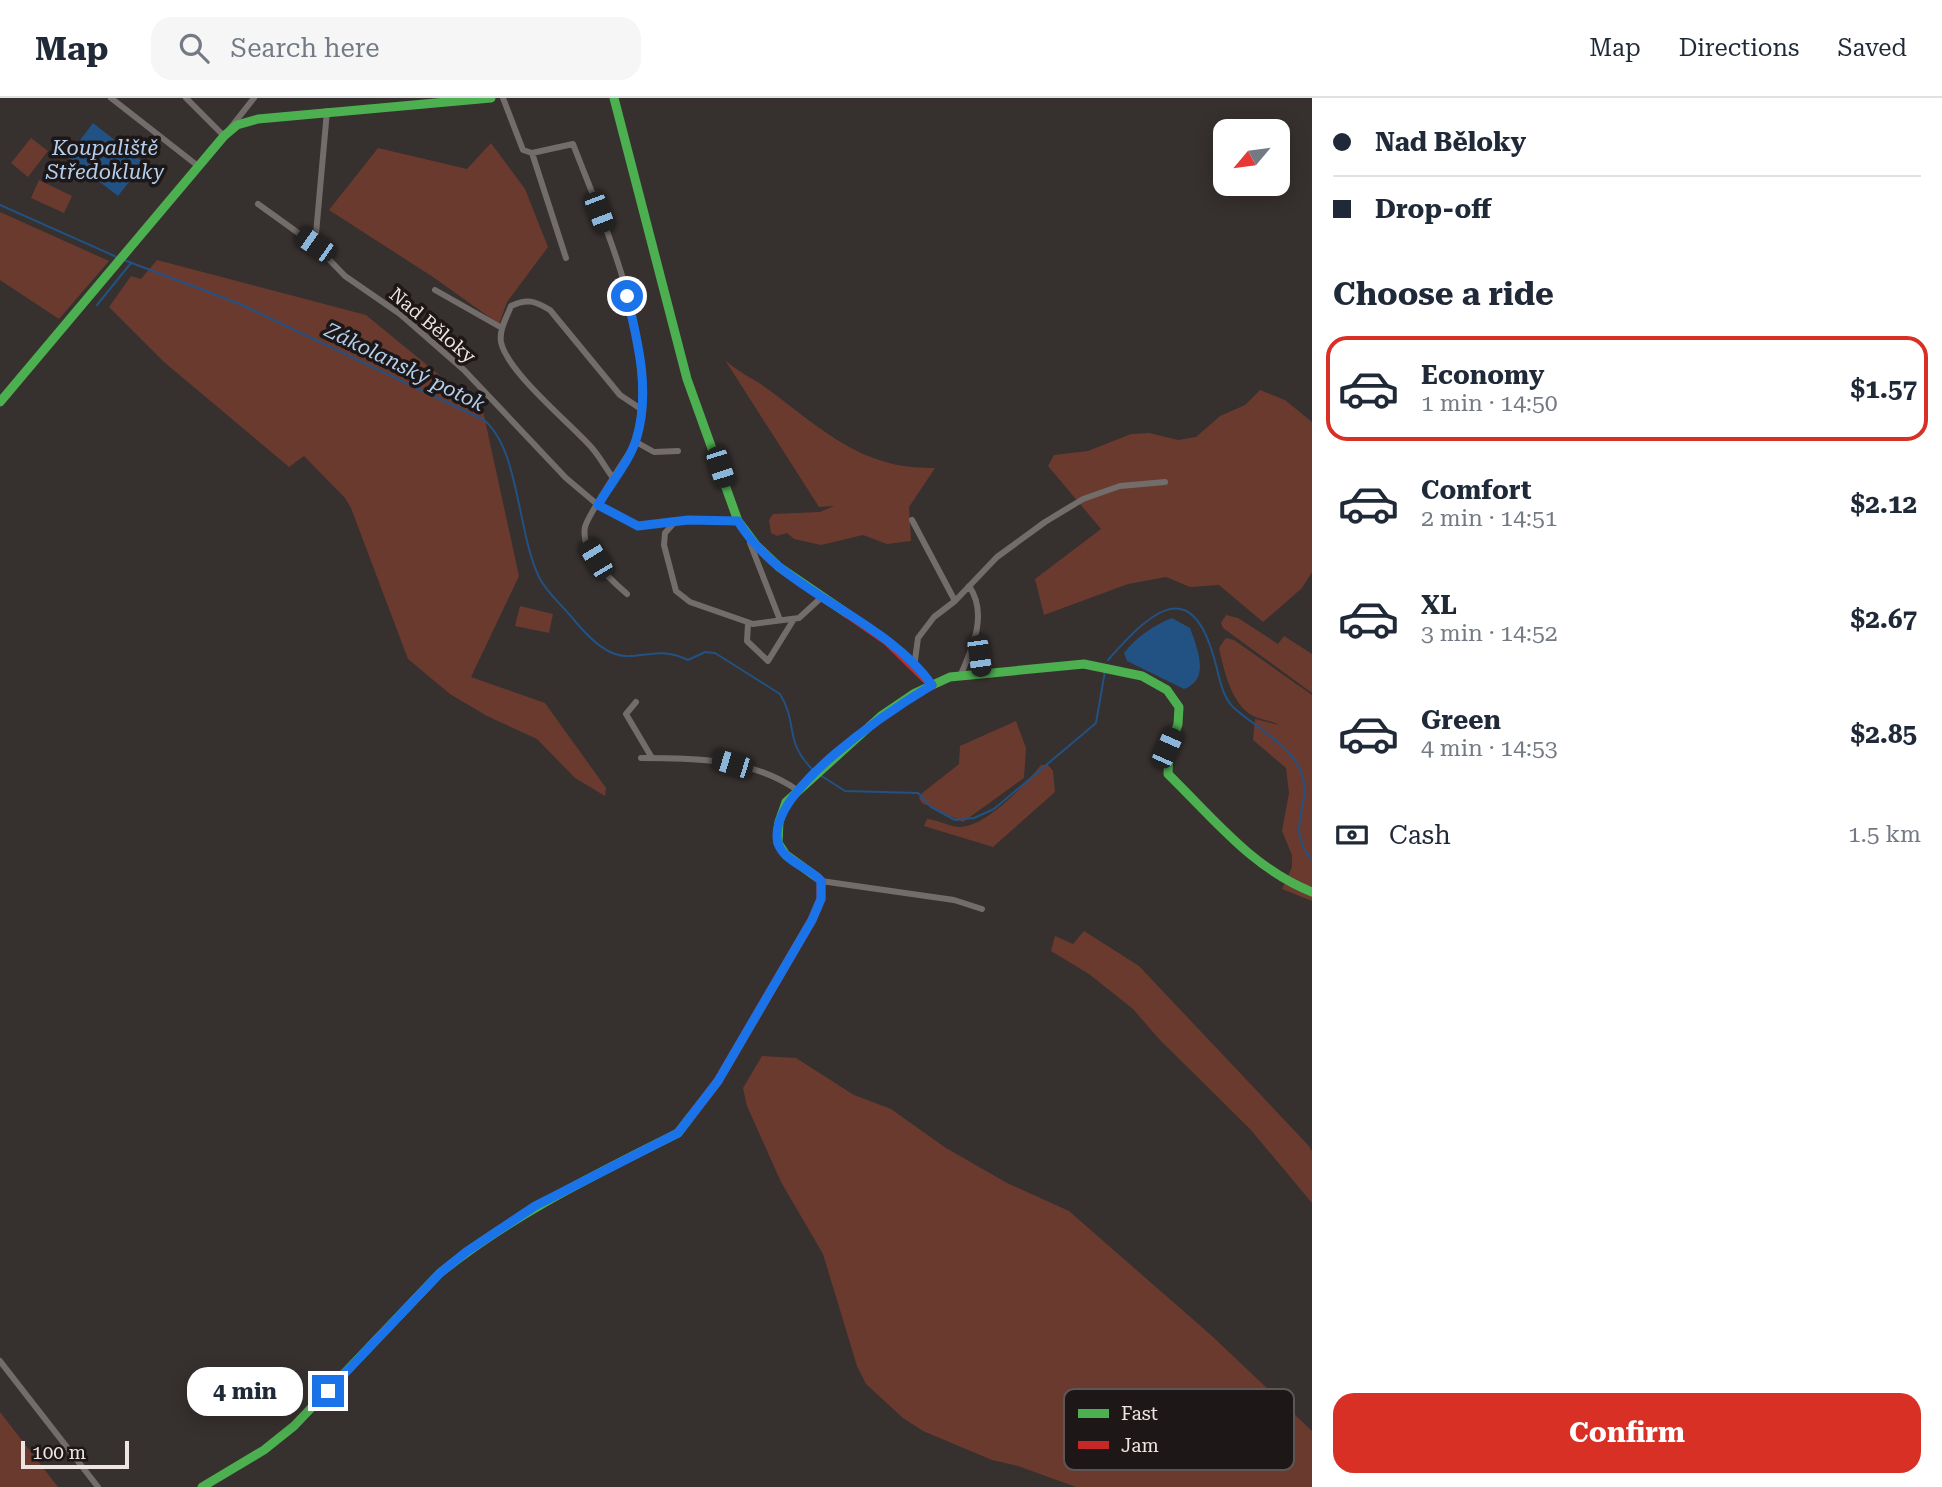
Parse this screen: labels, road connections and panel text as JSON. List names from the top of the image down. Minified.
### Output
{"streets":{"street":["Nad Běloky"]},"water":["Koupaliště Středokluky","Zákolanský potok"],"legend":["Fast","Jam"],"scale_bar":"100 m","north":"bottom left","page":{"header":"Map","search":"Search here","nav":["Map","Directions","Saved"],"banner":["Nad Běloky","Drop-off"],"heading":"Choose a ride","list":[{"name":"Economy","note":"1 min · 14:50","value":"$1.57"},{"name":"Comfort","note":"2 min · 14:51","value":"$2.12"},{"name":"XL","note":"3 min · 14:52","value":"$2.67"},{"name":"Green","note":"4 min · 14:53","value":"$2.85"}],"pay":["Cash","1.5 km"],"bubble":"4 min","buttons":"Confirm","scale":"100 m"}}
